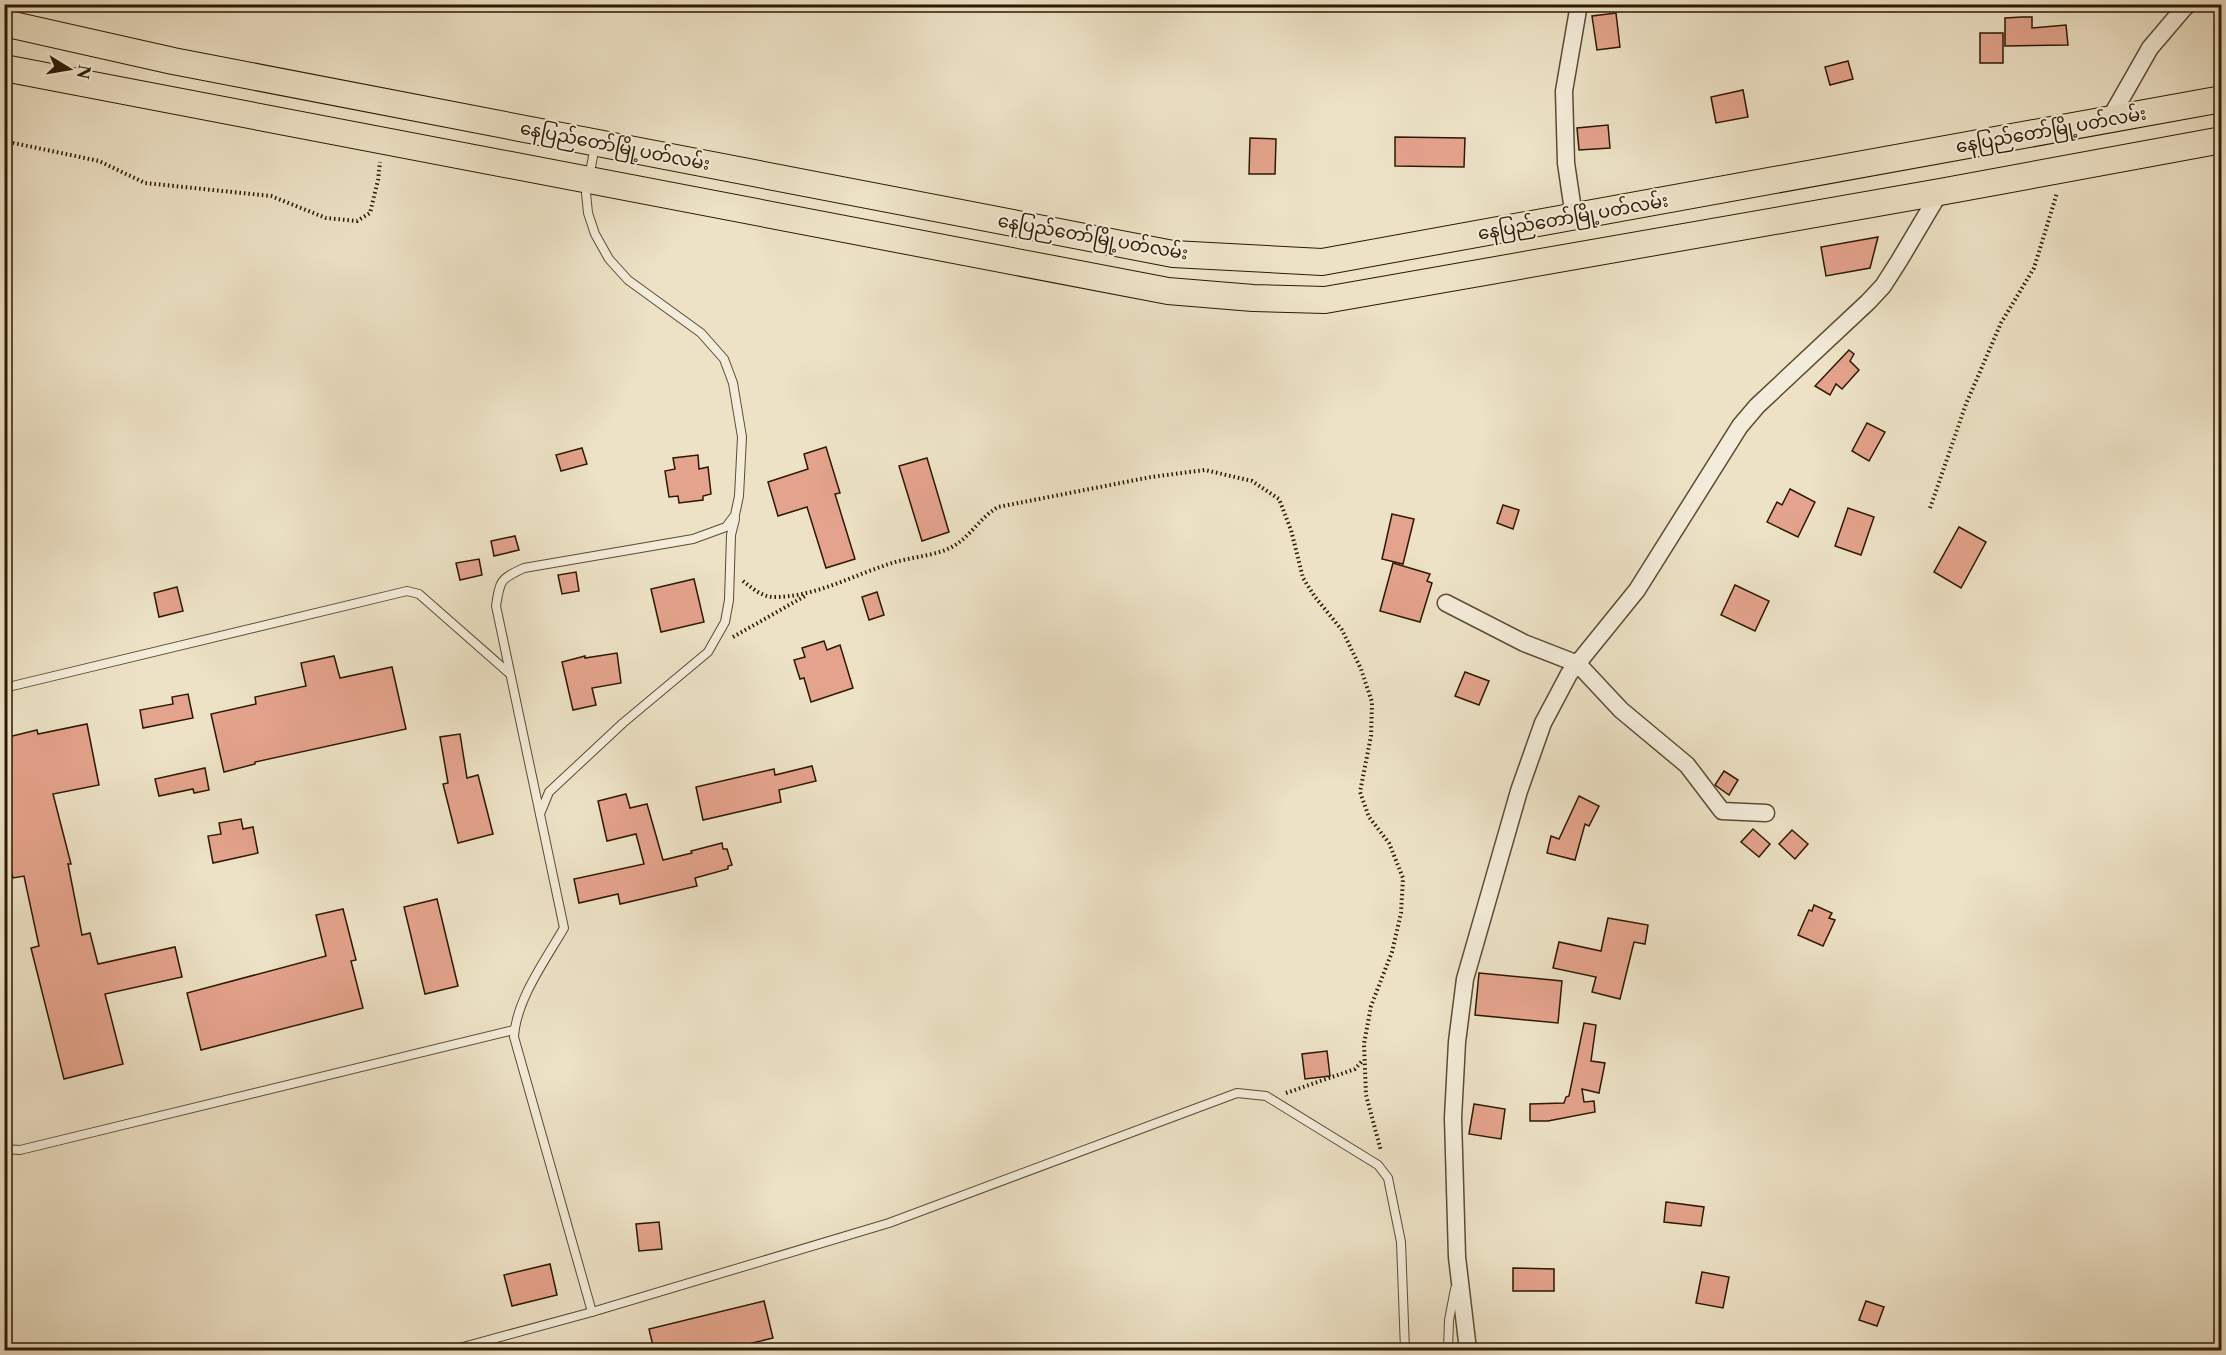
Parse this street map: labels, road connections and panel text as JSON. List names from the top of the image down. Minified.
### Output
{"streets":{"main road":["နေပြည်တော်မြို့ပတ်လမ်း"]},"north":"right"}
